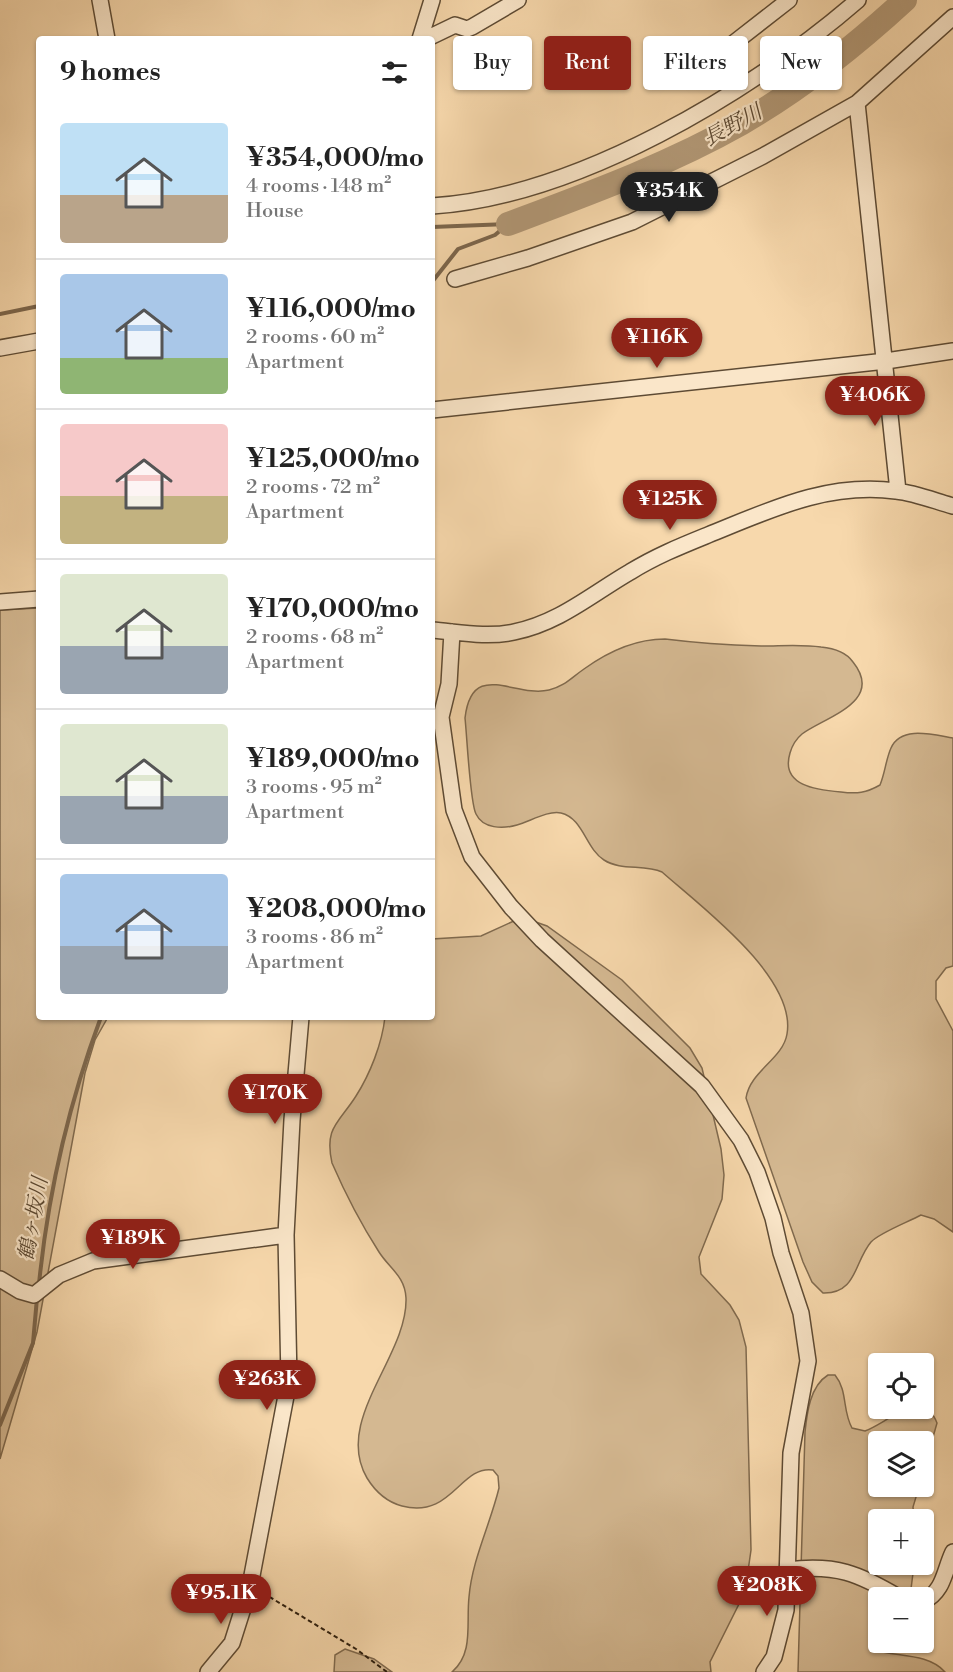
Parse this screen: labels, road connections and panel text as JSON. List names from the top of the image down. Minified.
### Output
{"water":["長野川","鶴ヶ坂川"],"page":{"chip":["Buy","Rent","Filters","New"],"heading":"9 homes","list":[{"name":"¥354,000/mo","note":"4 rooms · 148 m² · House"},{"name":"¥116,000/mo","note":"2 rooms · 60 m² · Apartment"},{"name":"¥125,000/mo","note":"2 rooms · 72 m² · Apartment"},{"name":"¥170,000/mo","note":"2 rooms · 68 m² · Apartment"},{"name":"¥189,000/mo","note":"3 rooms · 95 m² · Apartment"},{"name":"¥208,000/mo","note":"3 rooms · 86 m² · Apartment"}],"price":["¥354K","¥116K","¥406K","¥125K","¥170K","¥189K","¥263K","¥208K","¥95.1K"],"map_buttons":["+","−"]}}
